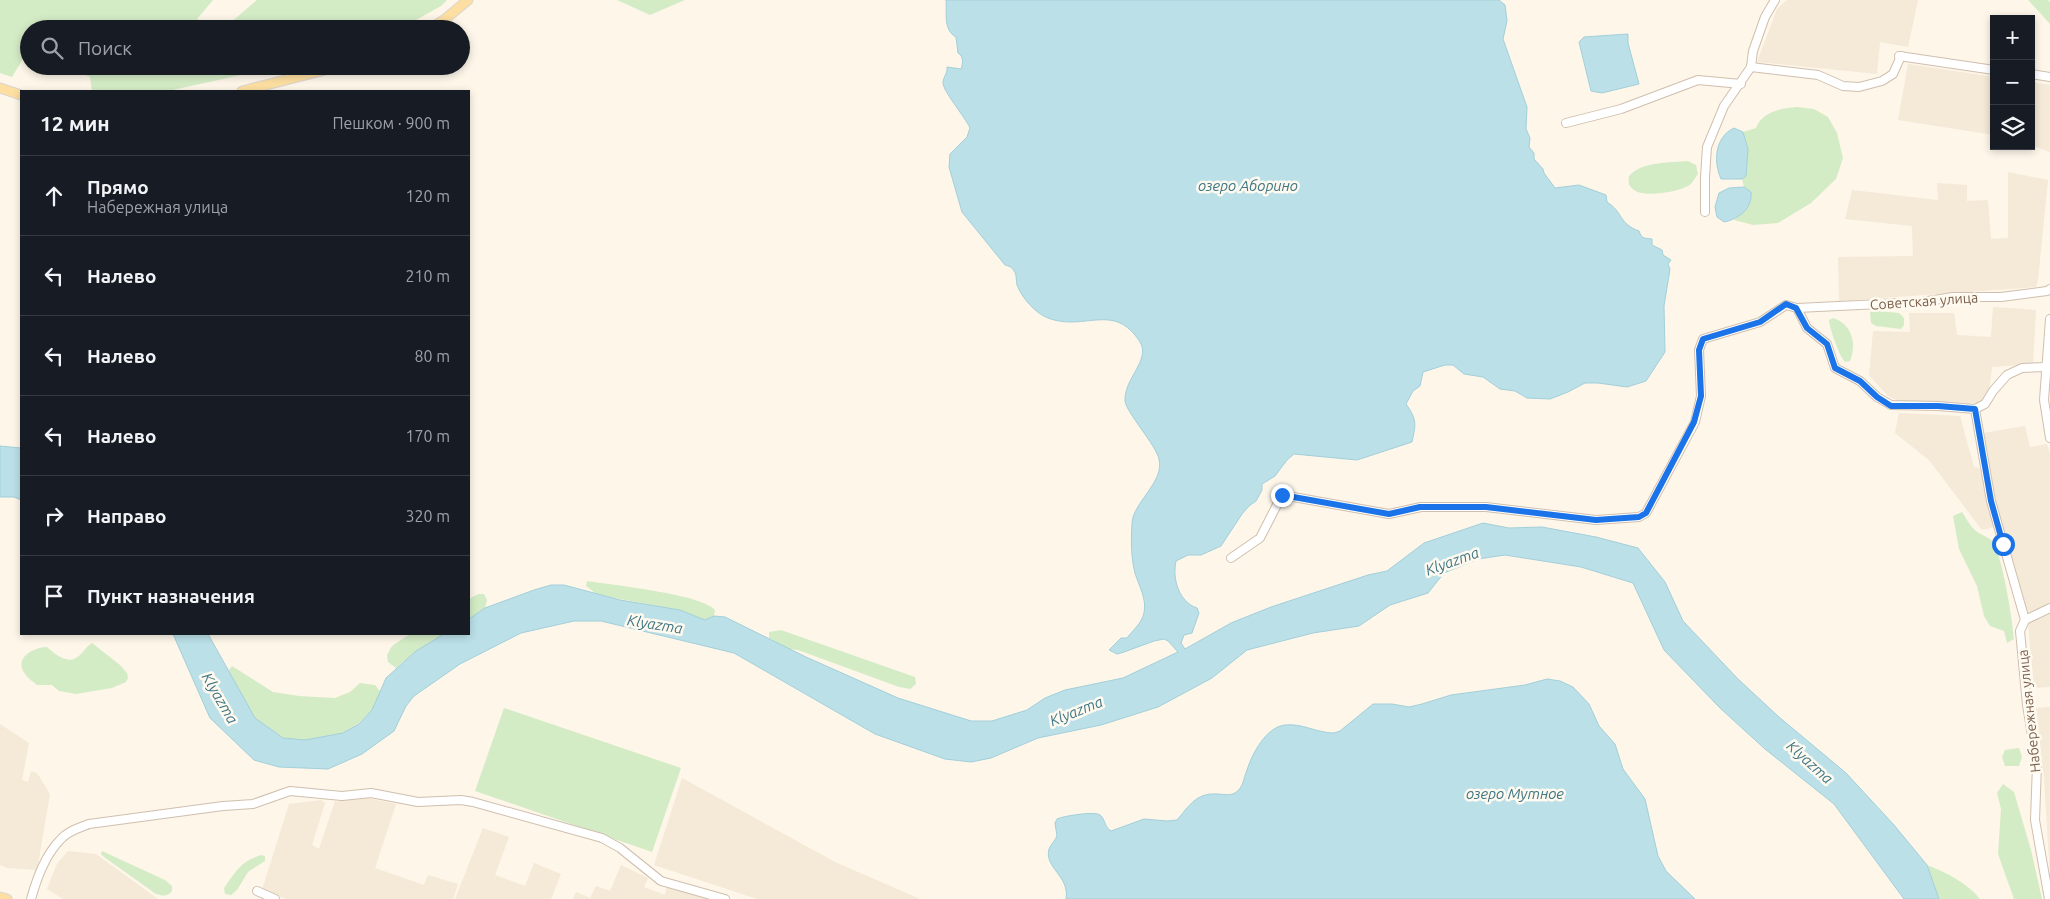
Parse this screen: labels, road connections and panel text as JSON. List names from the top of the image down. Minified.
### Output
{"streets":{"street":["Советская улица","Набережная улица"]},"water":["озеро Аборино","Klyazma","озеро Мутное"],"page":{"map_buttons":["+","−"],"search":"Поиск","heading":["12 мин","Пешком · 900 m"],"list":[["Прямо","Набережная улица","120 m"],["Налево","210 m"],["Налево","80 m"],["Налево","170 m"],["Направо","320 m"],"Пункт назначения"]}}
